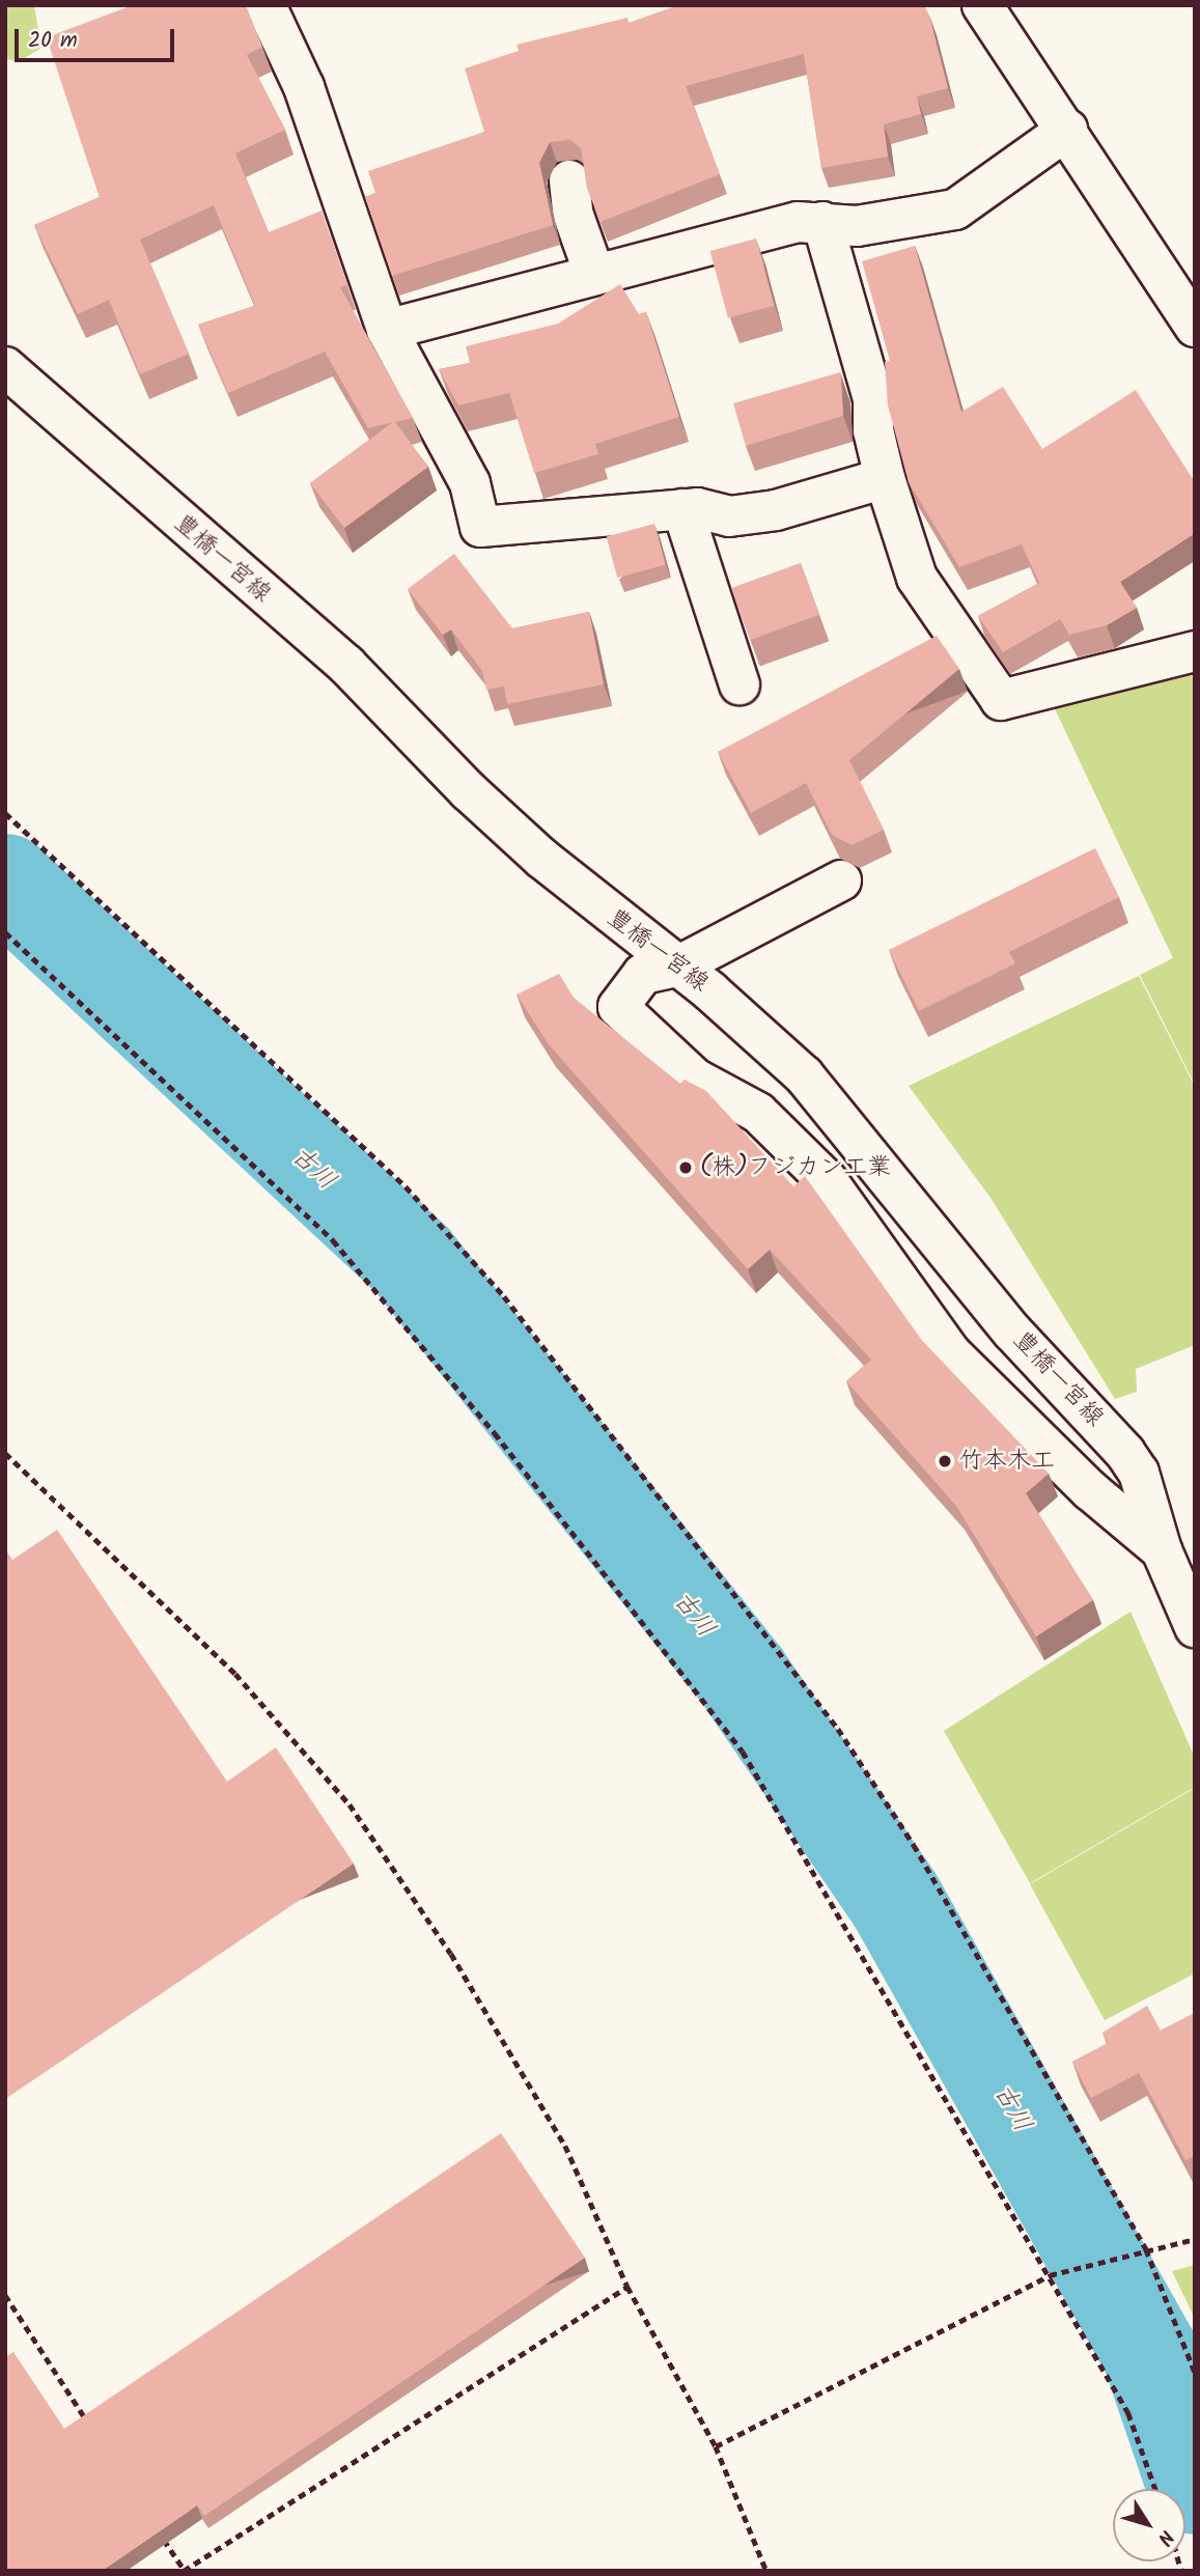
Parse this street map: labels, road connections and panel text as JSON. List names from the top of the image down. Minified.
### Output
{"streets":{"street":["豊橋一宮線"]},"water":["古川"],"places":["(株)フジカン工業","竹本木工"],"scale_bar":"20 m","north":"bottom right"}
